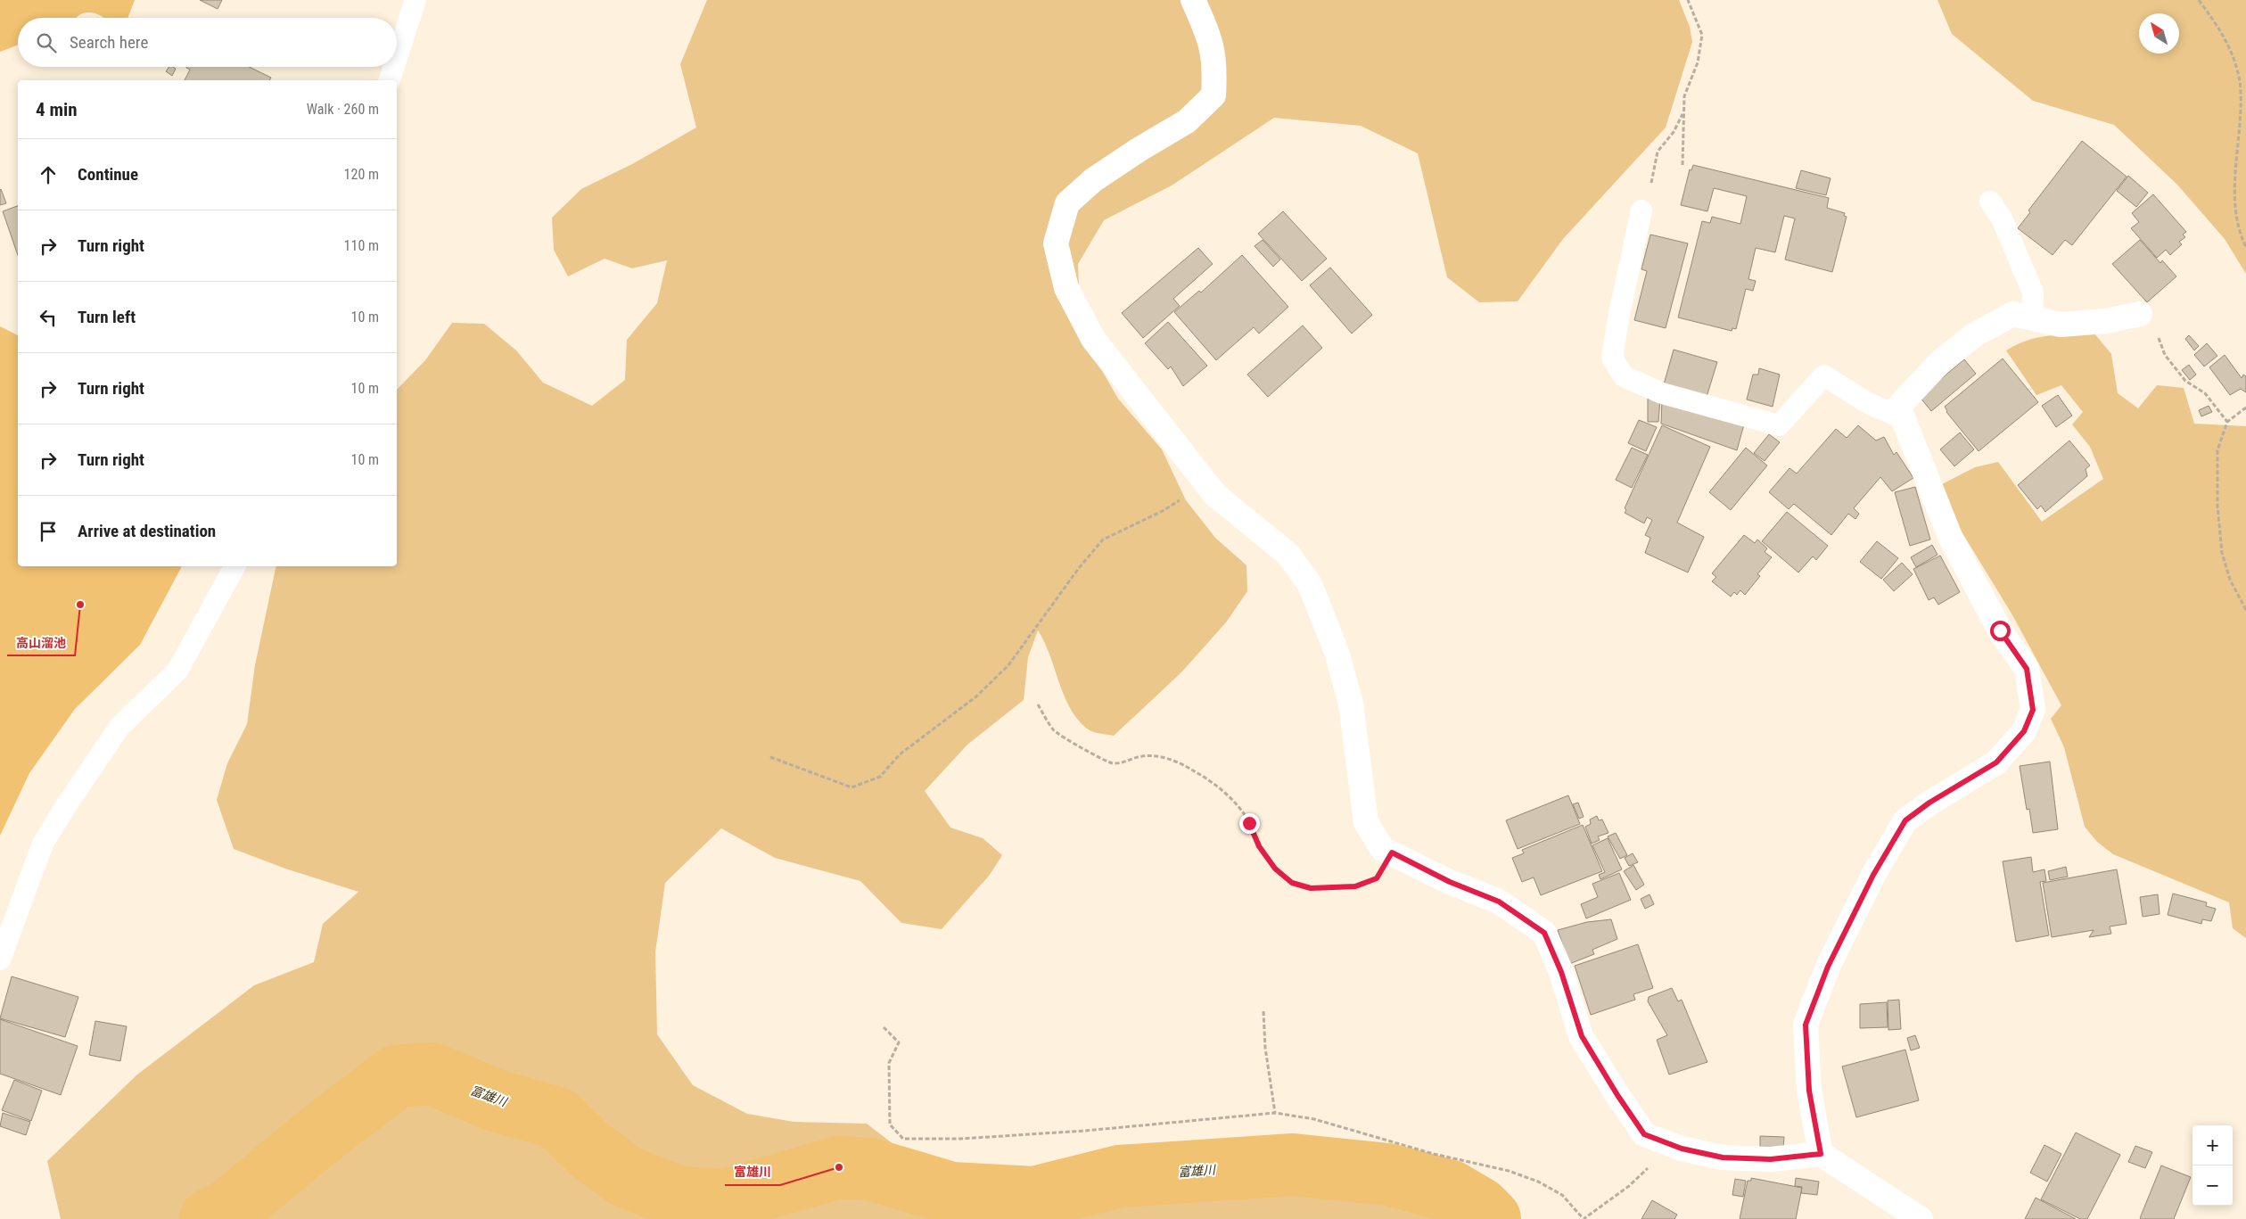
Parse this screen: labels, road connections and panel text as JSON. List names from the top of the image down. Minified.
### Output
{"water":["富雄川"],"places":["高山溜池","富雄川"],"north":"top left","page":{"search":"Search here","heading":["4 min","Walk · 260 m"],"list":[["Continue","120 m"],["Turn right","110 m"],["Turn left","10 m"],["Turn right","10 m"],["Turn right","10 m"],"Arrive at destination"],"map_buttons":["+","−"]}}
